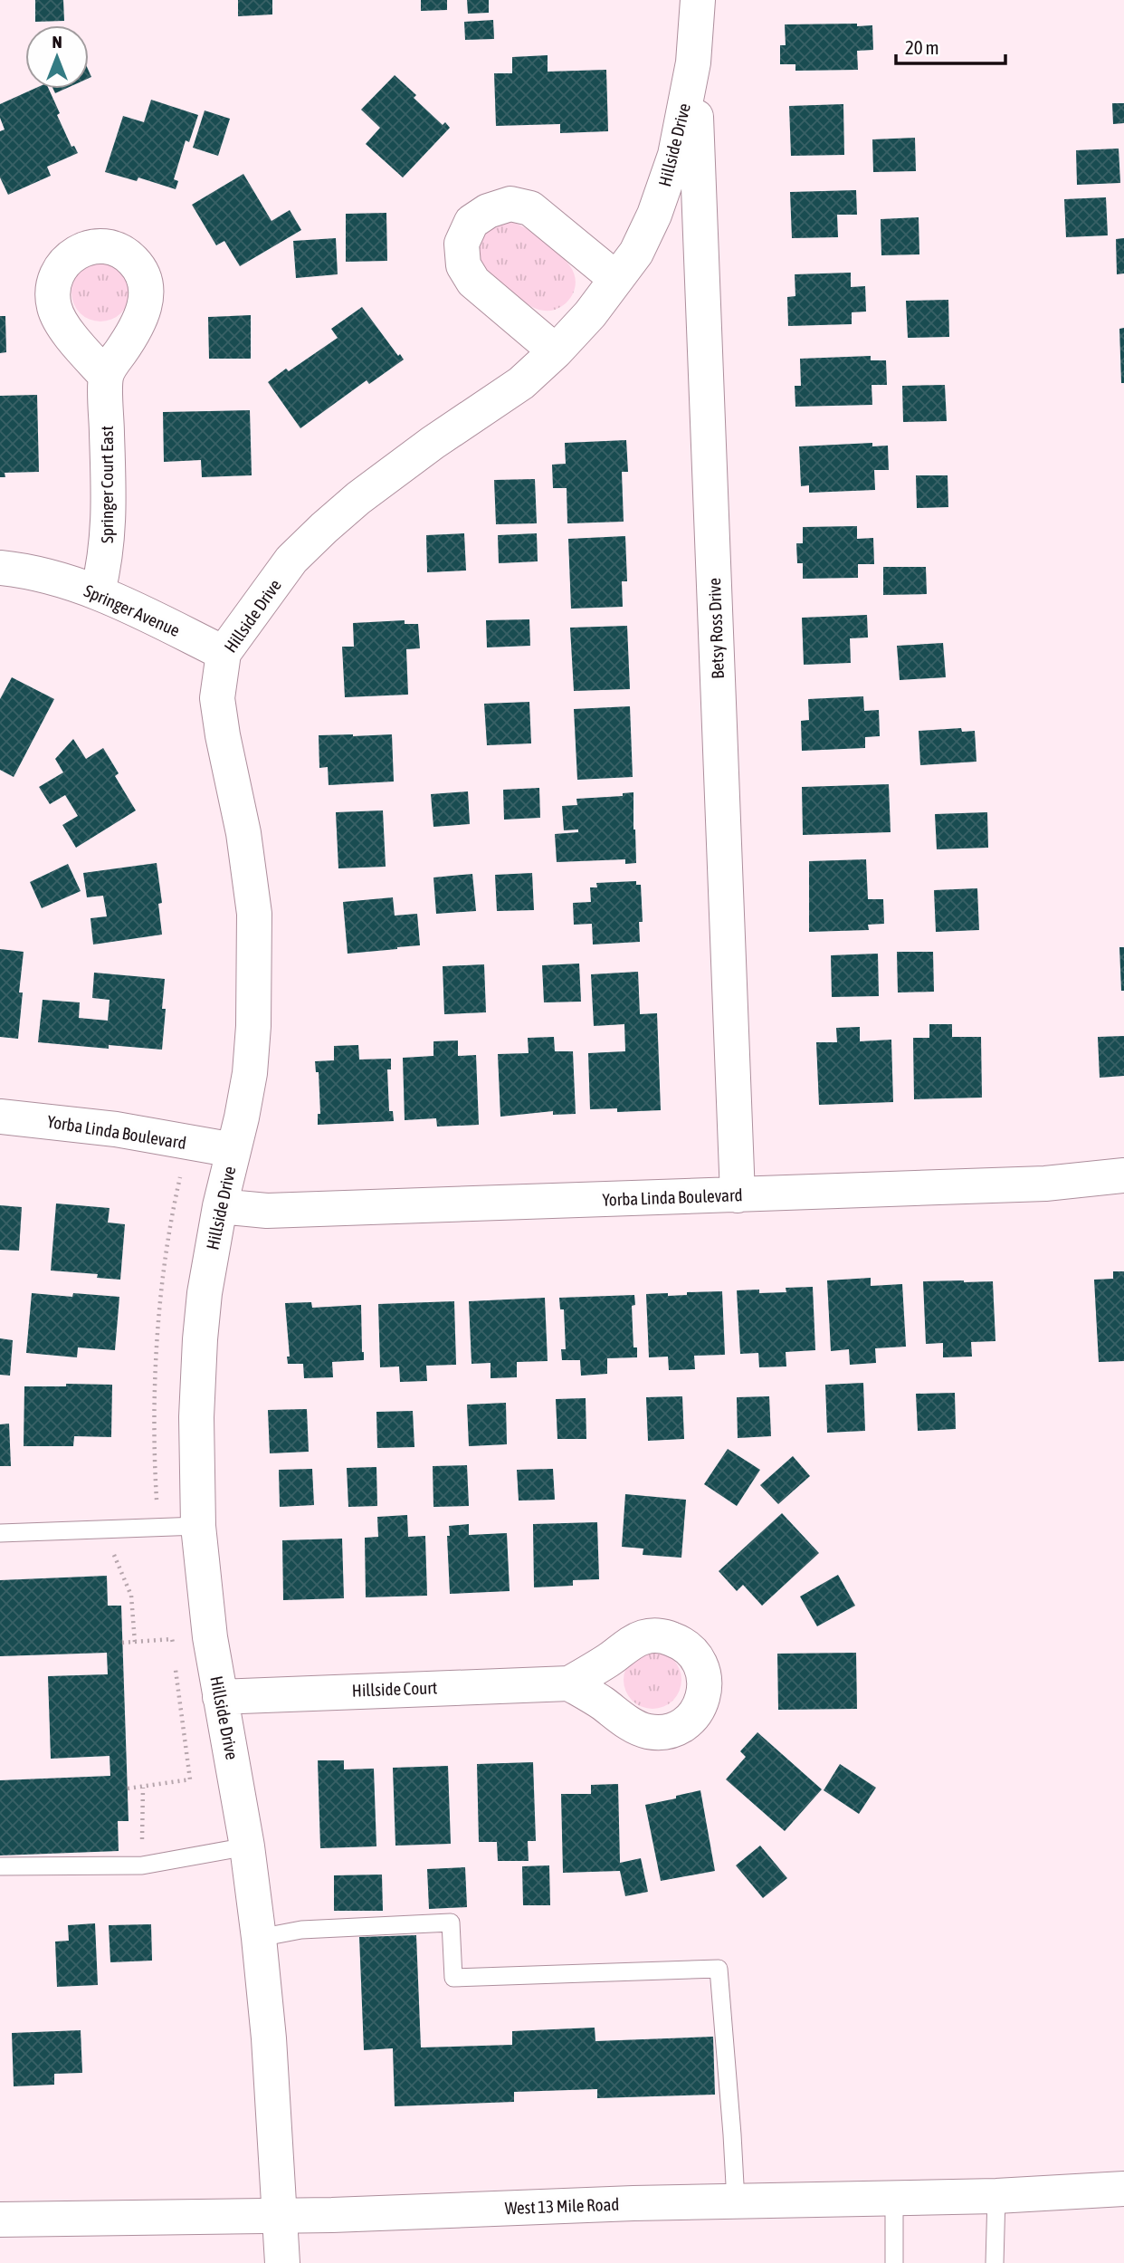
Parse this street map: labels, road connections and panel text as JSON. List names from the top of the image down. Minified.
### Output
{"streets":{"street":["Hillside Drive","Springer Court East","Springer Avenue","Betsy Ross Drive","Yorba Linda Boulevard","Hillside Court","West 13 Mile Road"]},"crossings":[["Hillside Drive","Springer Avenue"],["Hillside Drive","Betsy Ross Drive"],["Hillside Drive","Yorba Linda Boulevard"],["Hillside Drive","Hillside Court"],["Hillside Drive","West 13 Mile Road"],["Springer Court East","Springer Avenue"],["Betsy Ross Drive","Yorba Linda Boulevard"]],"scale_bar":"20 m","north":"top"}
